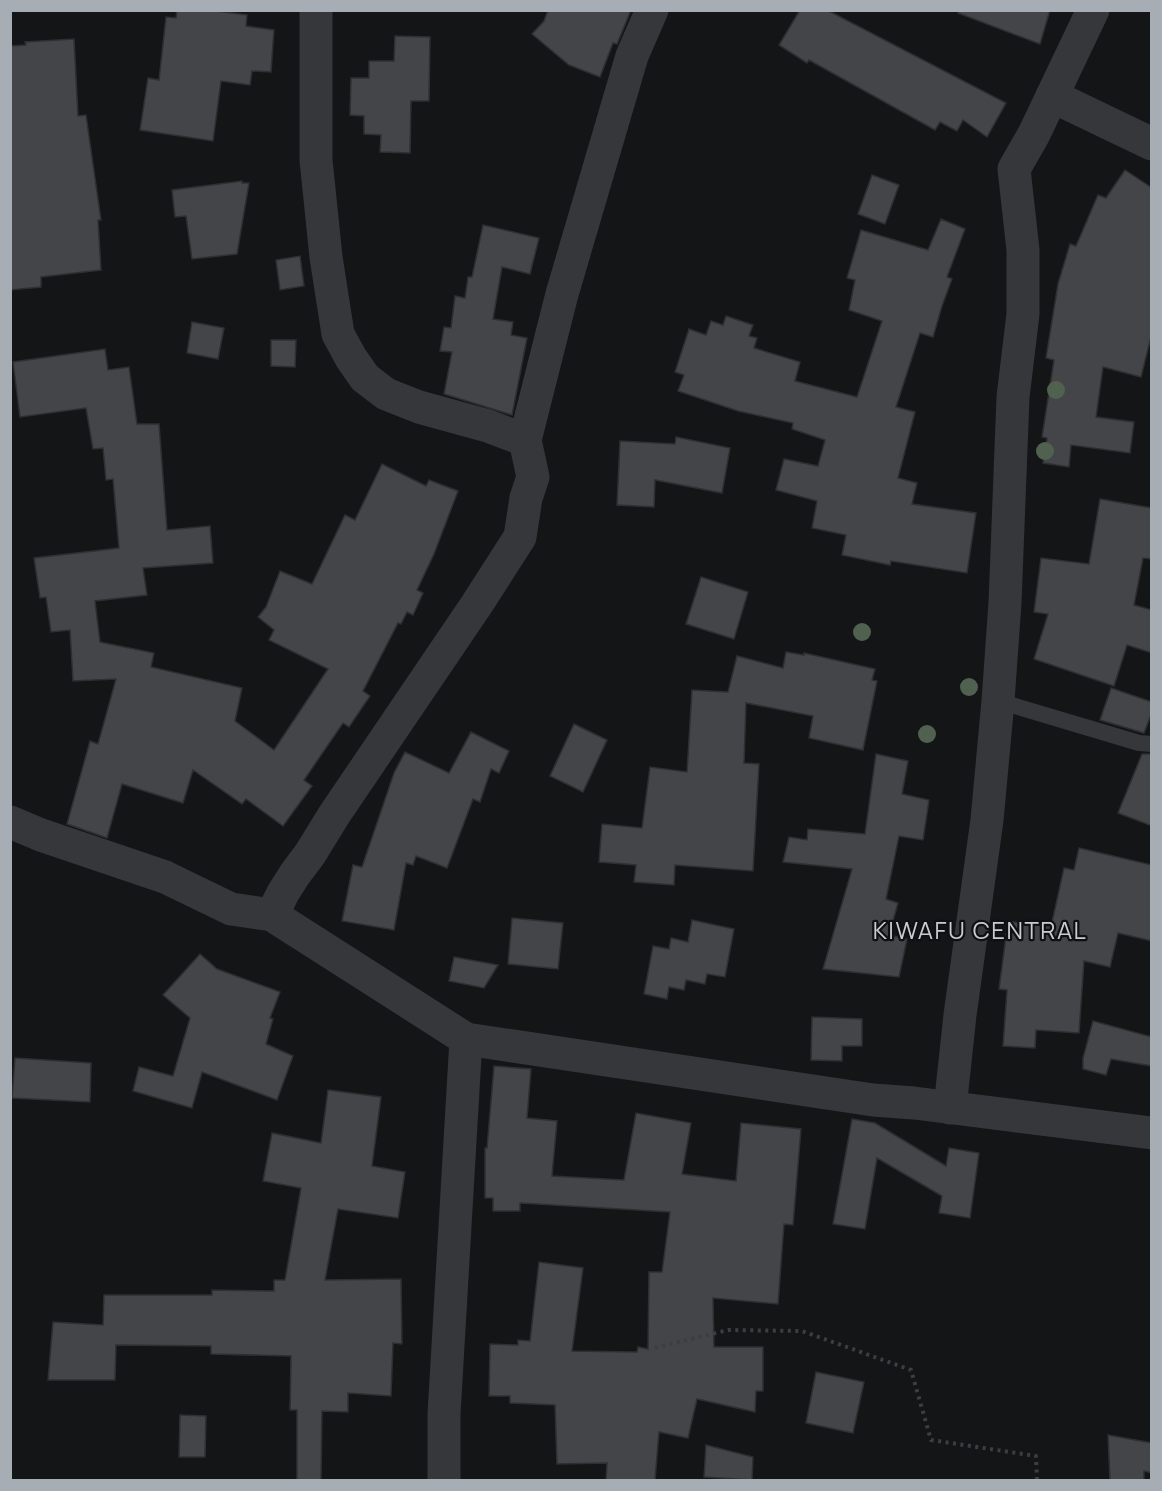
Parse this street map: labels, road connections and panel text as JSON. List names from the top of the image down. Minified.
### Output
{"districts":["KIWAFU CENTRAL"]}
